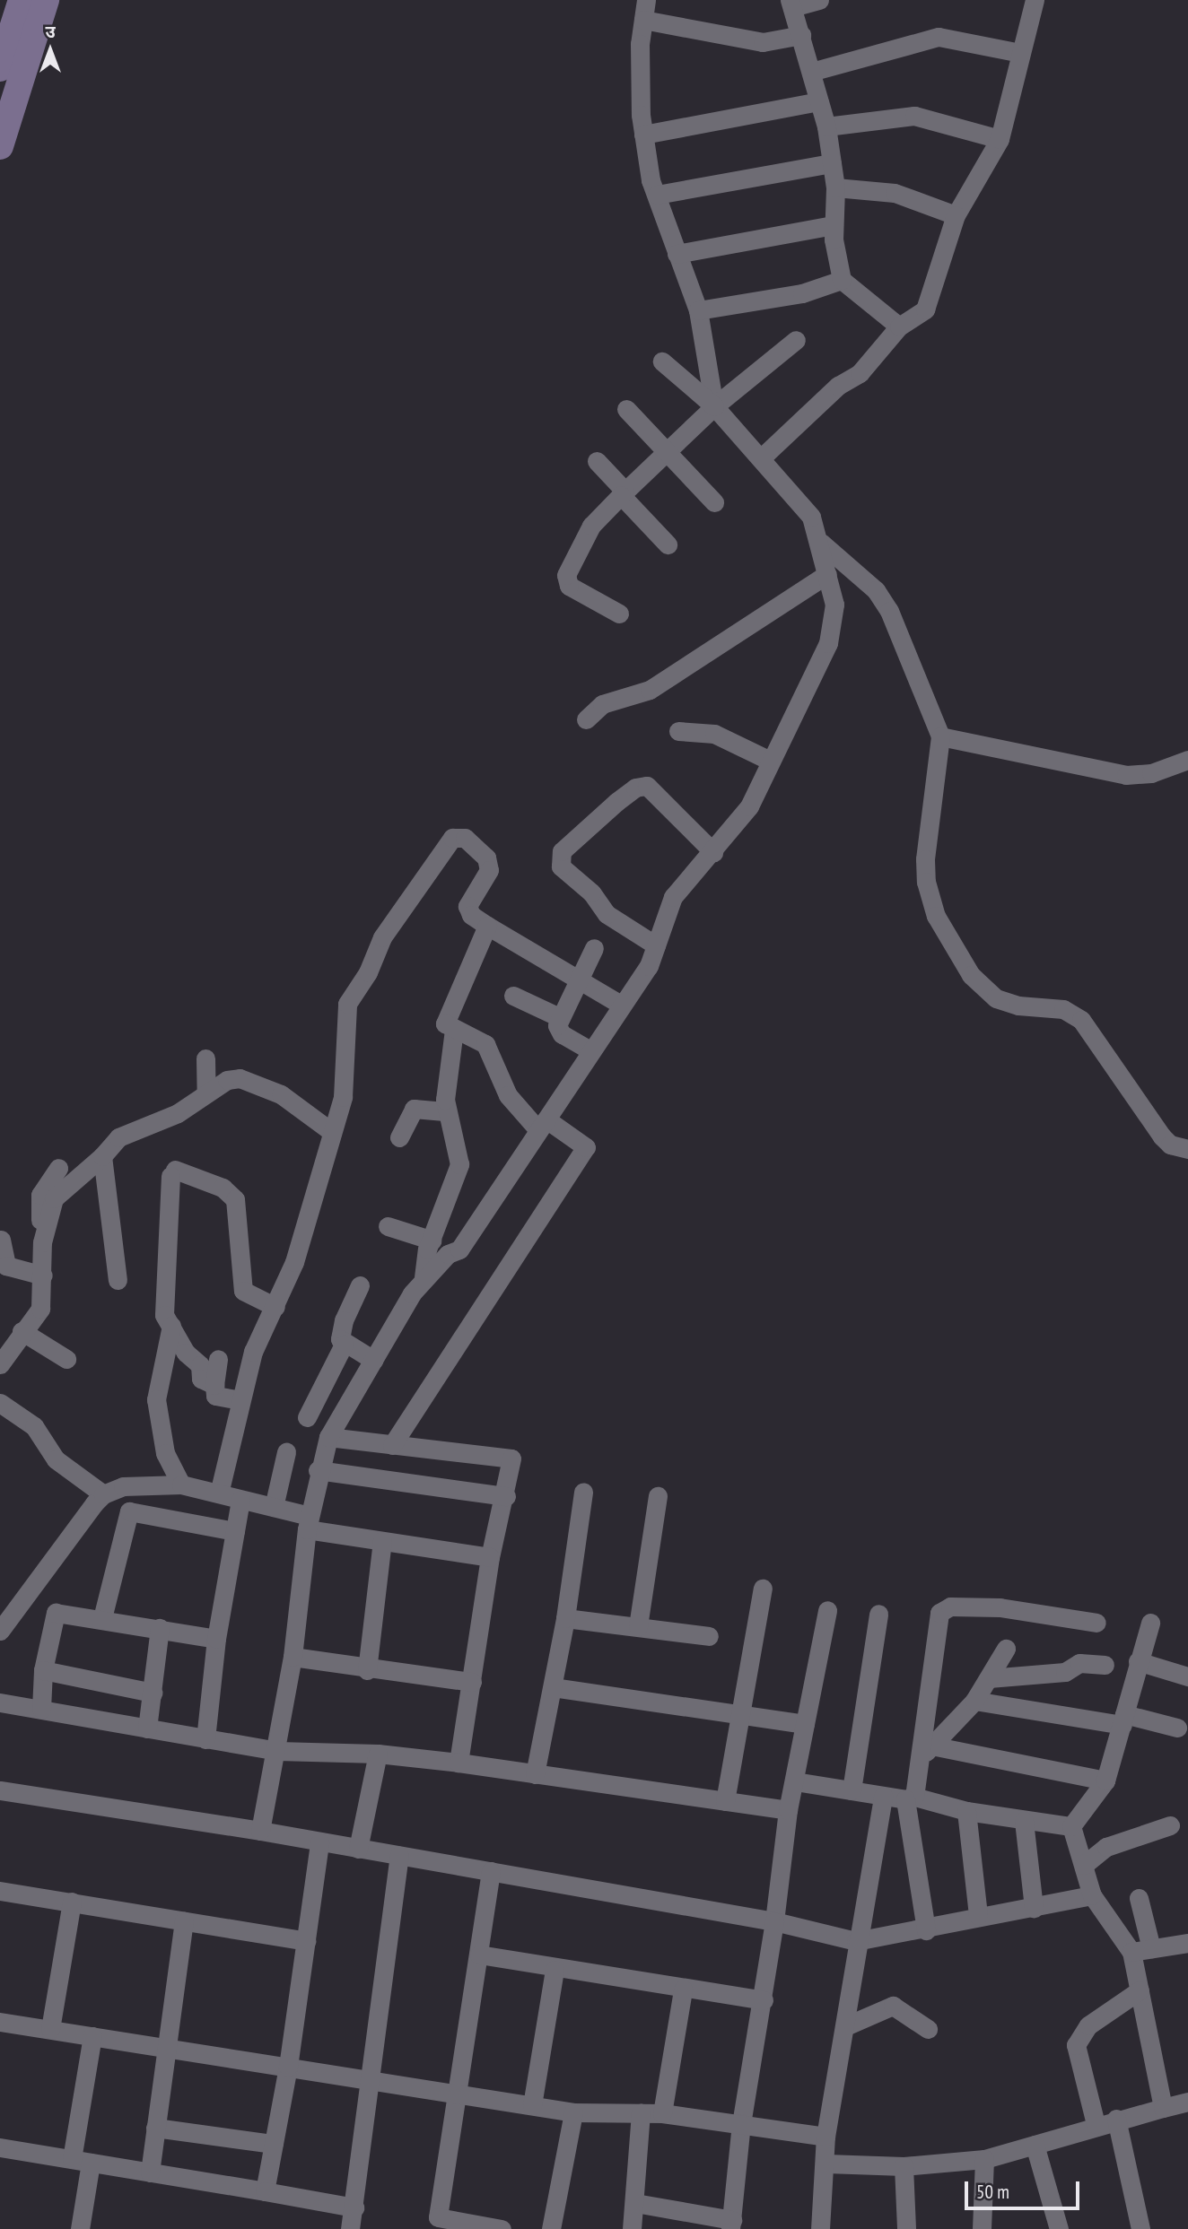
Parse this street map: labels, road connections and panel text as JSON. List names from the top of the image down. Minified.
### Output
{"scale_bar":"50 m","north":"top"}
